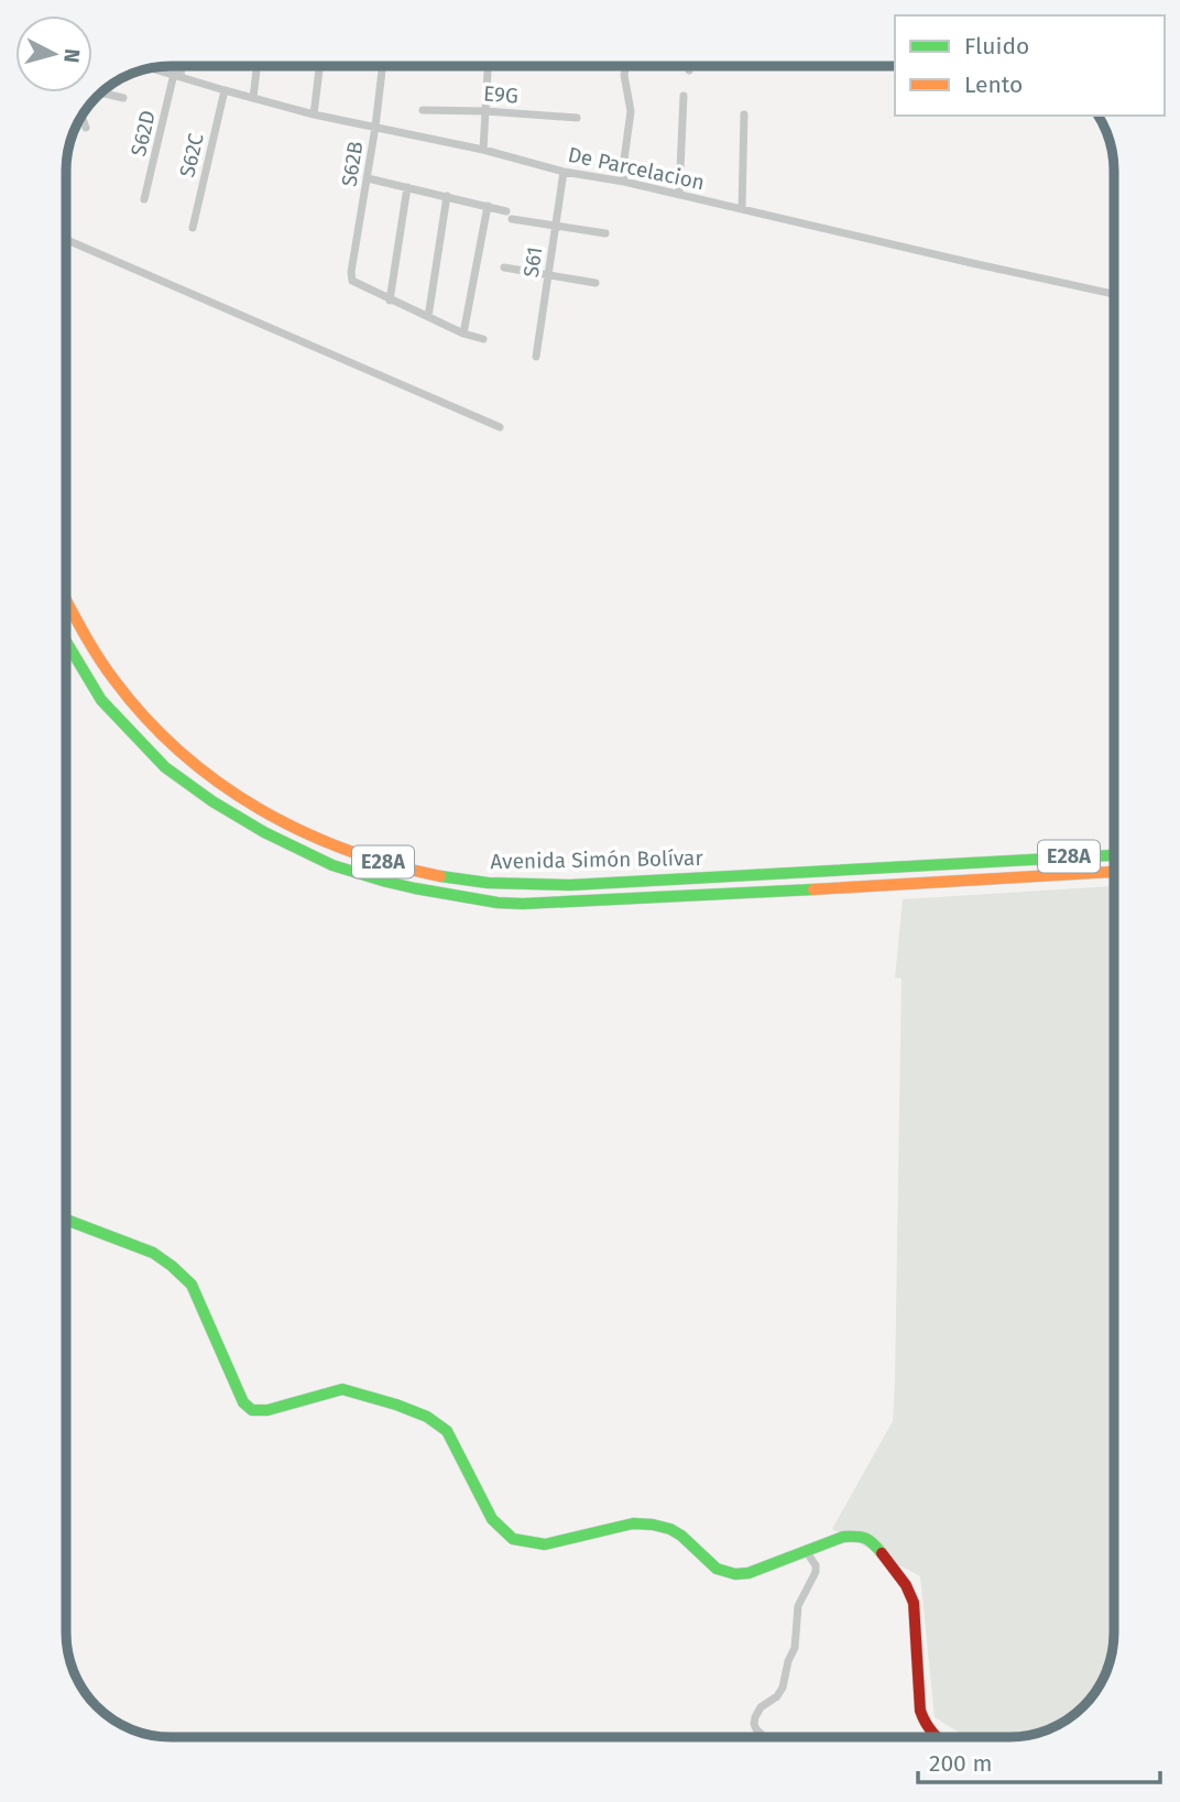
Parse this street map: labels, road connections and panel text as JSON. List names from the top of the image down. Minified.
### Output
{"streets":{"main road":["E28A","Avenida Simón Bolívar"],"street":["E9G","S62D","S62C","S62B","De Parcelacion","S61"]},"crossings":[["S62D","De Parcelacion"],["S62C","De Parcelacion"],["S62B","De Parcelacion"],["De Parcelacion","S61"]],"legend":["Fluido","Lento"],"scale_bar":"200 m","north":"right"}
